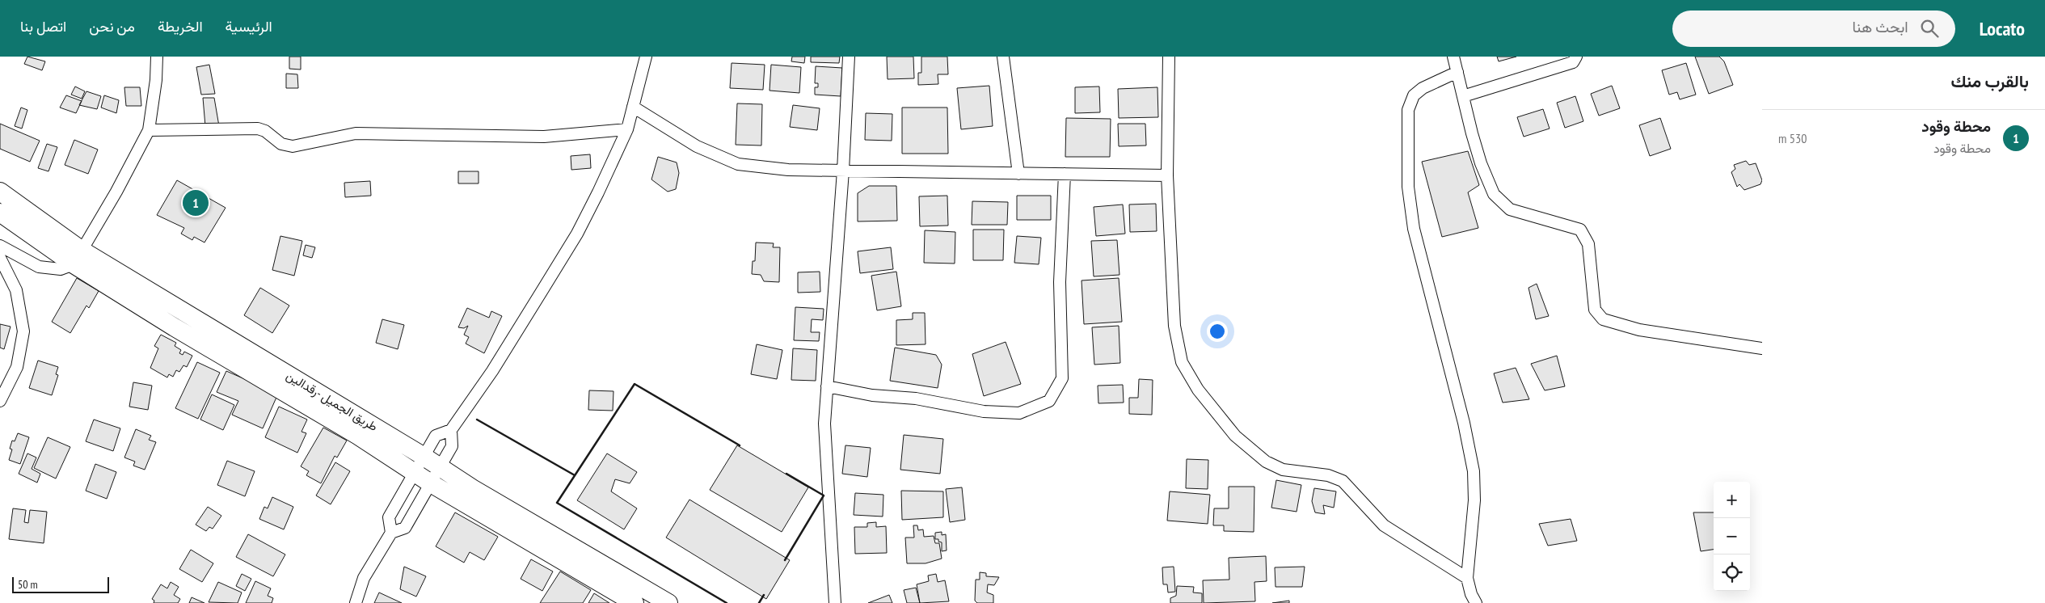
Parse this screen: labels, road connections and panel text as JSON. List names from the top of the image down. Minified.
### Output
{"streets":{"main road":["طريق الجميل -رقدالين"]},"scale_bar":"50 m","page":{"header":"Locato","search":"ابحث هنا","nav":["الرئيسية","الخريطة","من نحن","اتصل بنا"],"heading":"بالقرب منك","list":[{"mark":"1","name":"محطة وقود","note":"محطة وقود","value":"530 m"}],"pins":"1","map_buttons":["+","−"],"scale":"50 m"}}
